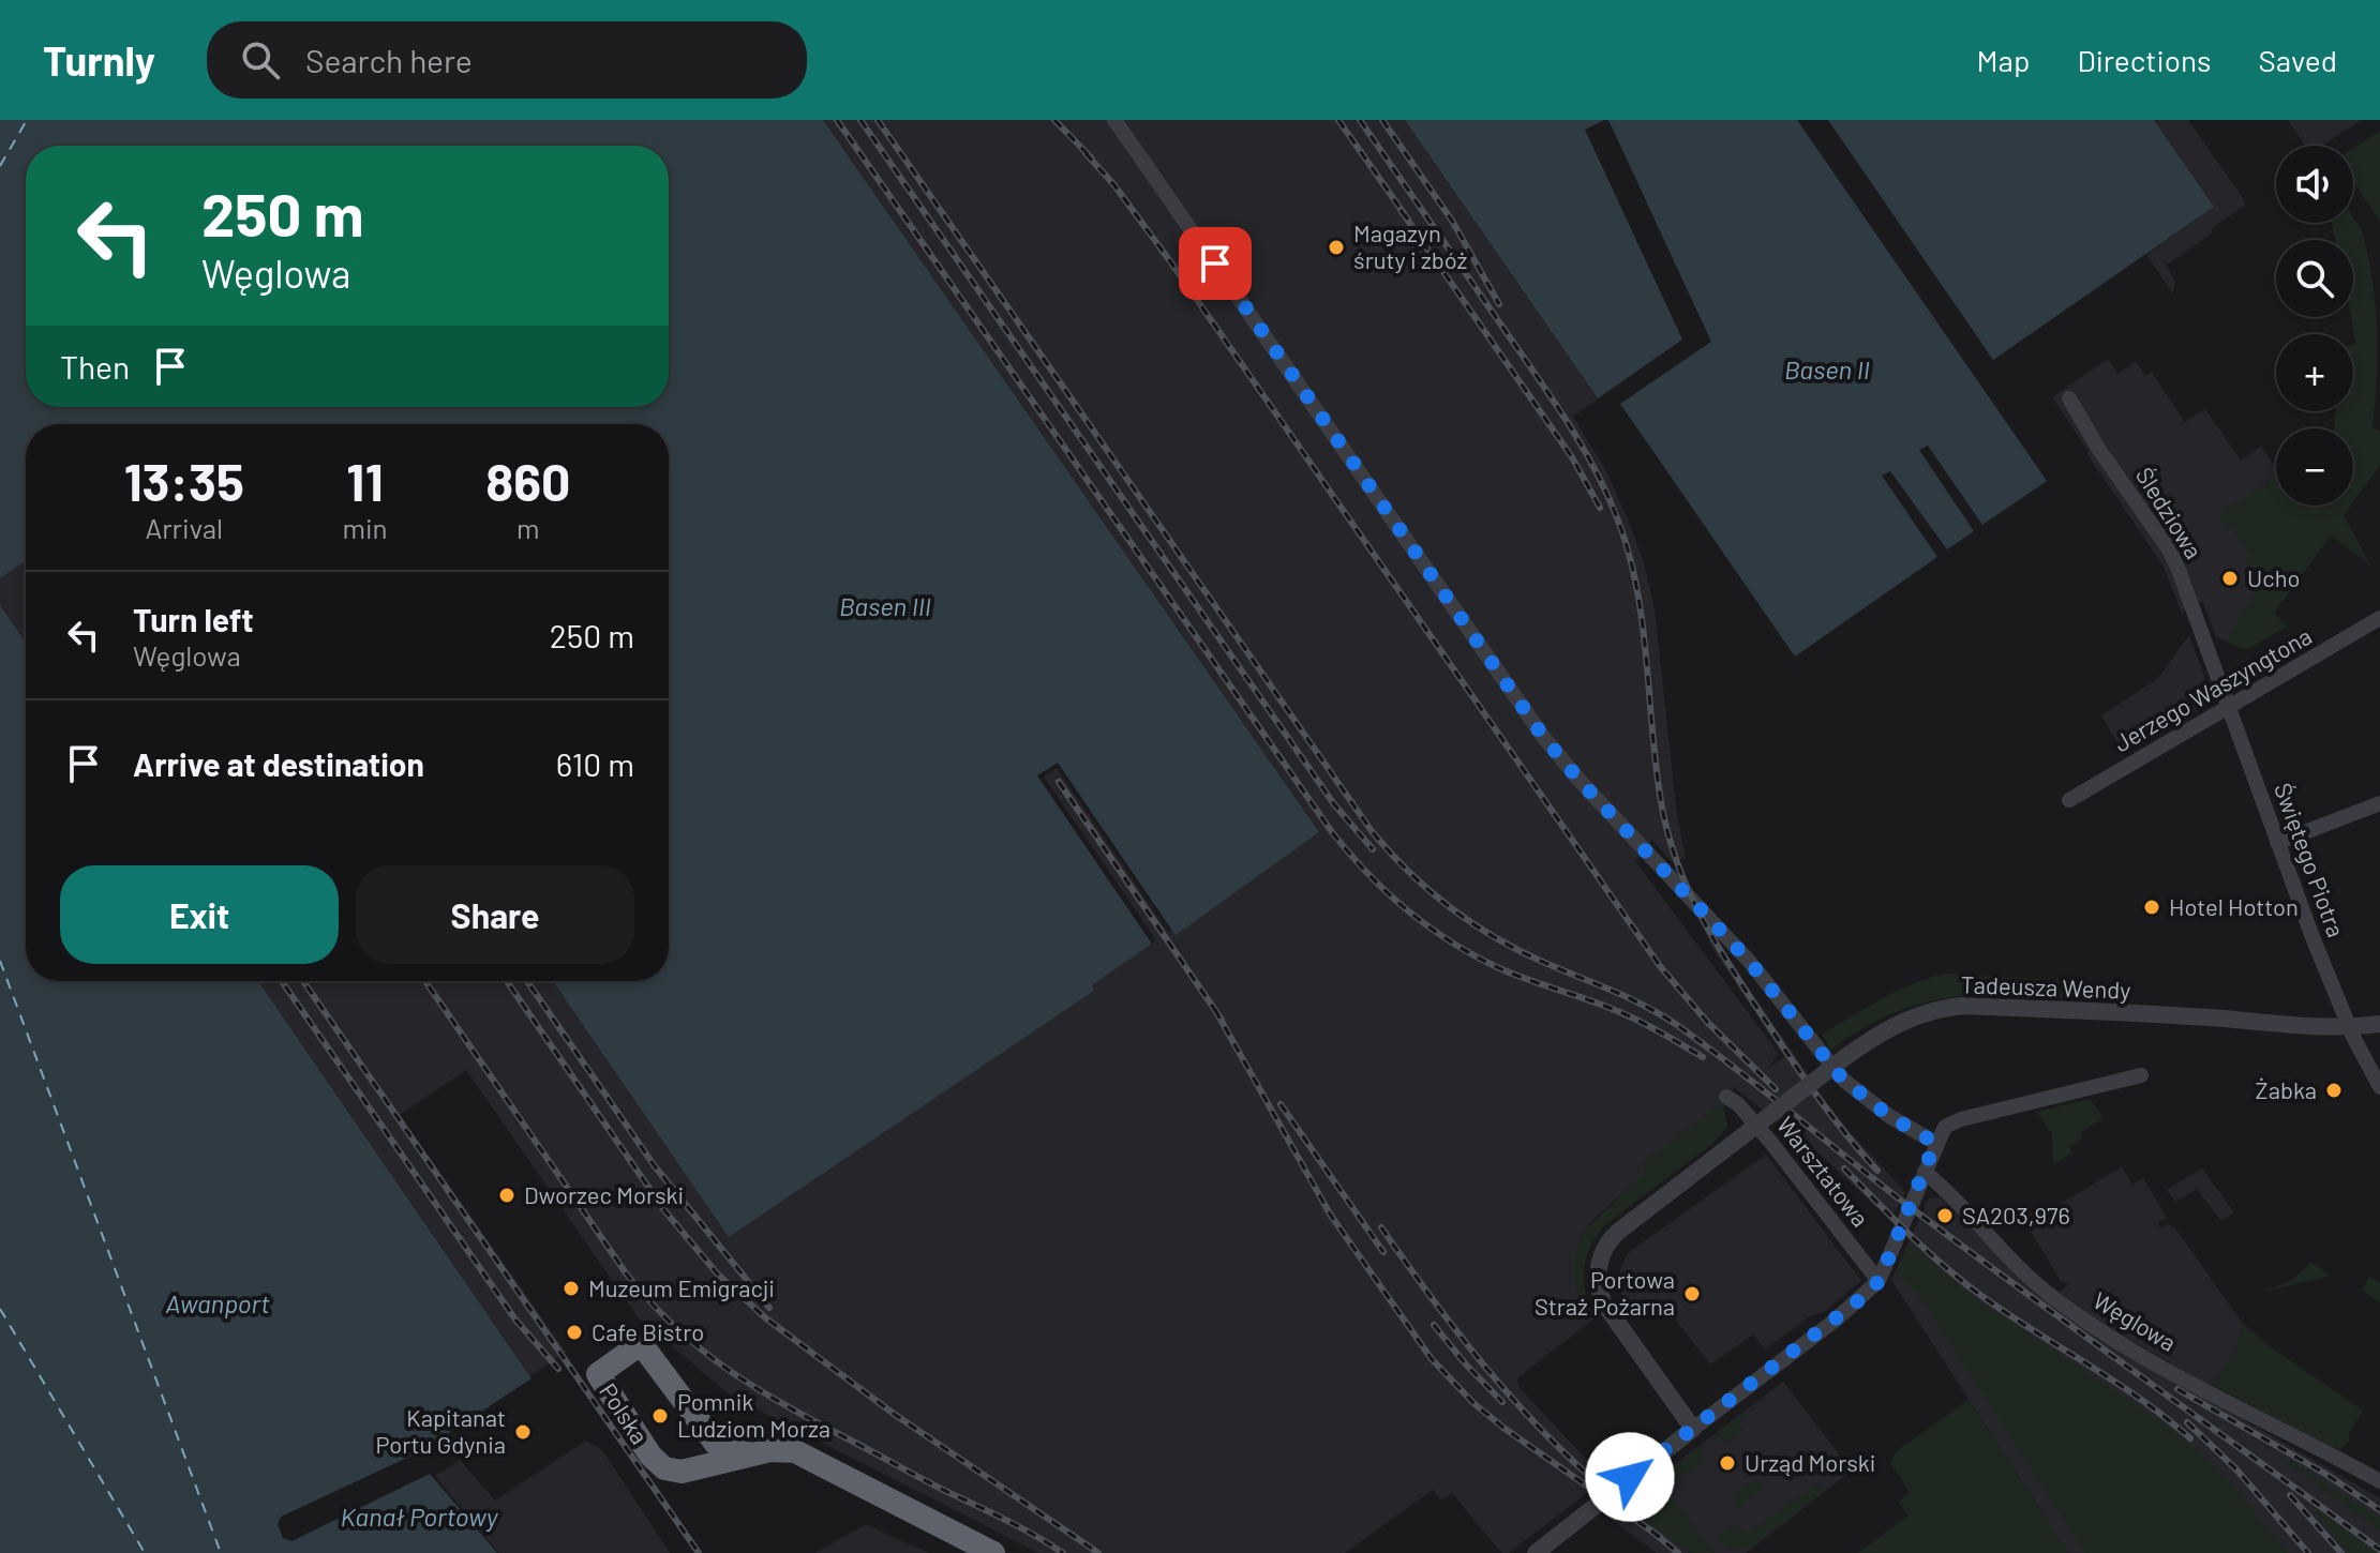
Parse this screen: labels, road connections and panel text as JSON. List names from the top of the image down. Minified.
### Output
{"streets":{"highway":["Polska"],"street":["Śledziowa","Jerzego Waszyngtona","Świętego Piotra","Tadeusza Wendy","Warsztatowa","Węglowa"]},"crossings":[["Śledziowa","Jerzego Waszyngtona"],["Śledziowa","Świętego Piotra"],["Jerzego Waszyngtona","Świętego Piotra"],["Świętego Piotra","Tadeusza Wendy"]],"water":["Basen II","Basen III","Awanport","Kanał Portowy"],"places":["Magazyn śruty i zbóż","Ucho","Hotel Hotton","Żabka","Dworzec Morski","SA203,976","Muzeum Emigracji","Portowa Straż Pożarna","Cafe Bistro","Pomnik Ludziom Morza","Kapitanat Portu Gdynia","Urząd Morski"],"page":{"header":"Turnly","search":"Search here","nav":["Map","Directions","Saved"],"map_buttons":["+","−"],"turn":["250 m","Węglowa"],"then":"Then","eta":["13:35","Arrival","11","min","860","m"],"list":[{"name":"Turn left","note":"Węglowa","value":"250 m"},{"name":"Arrive at destination","value":"610 m"}],"buttons":["Exit","Share"]}}
